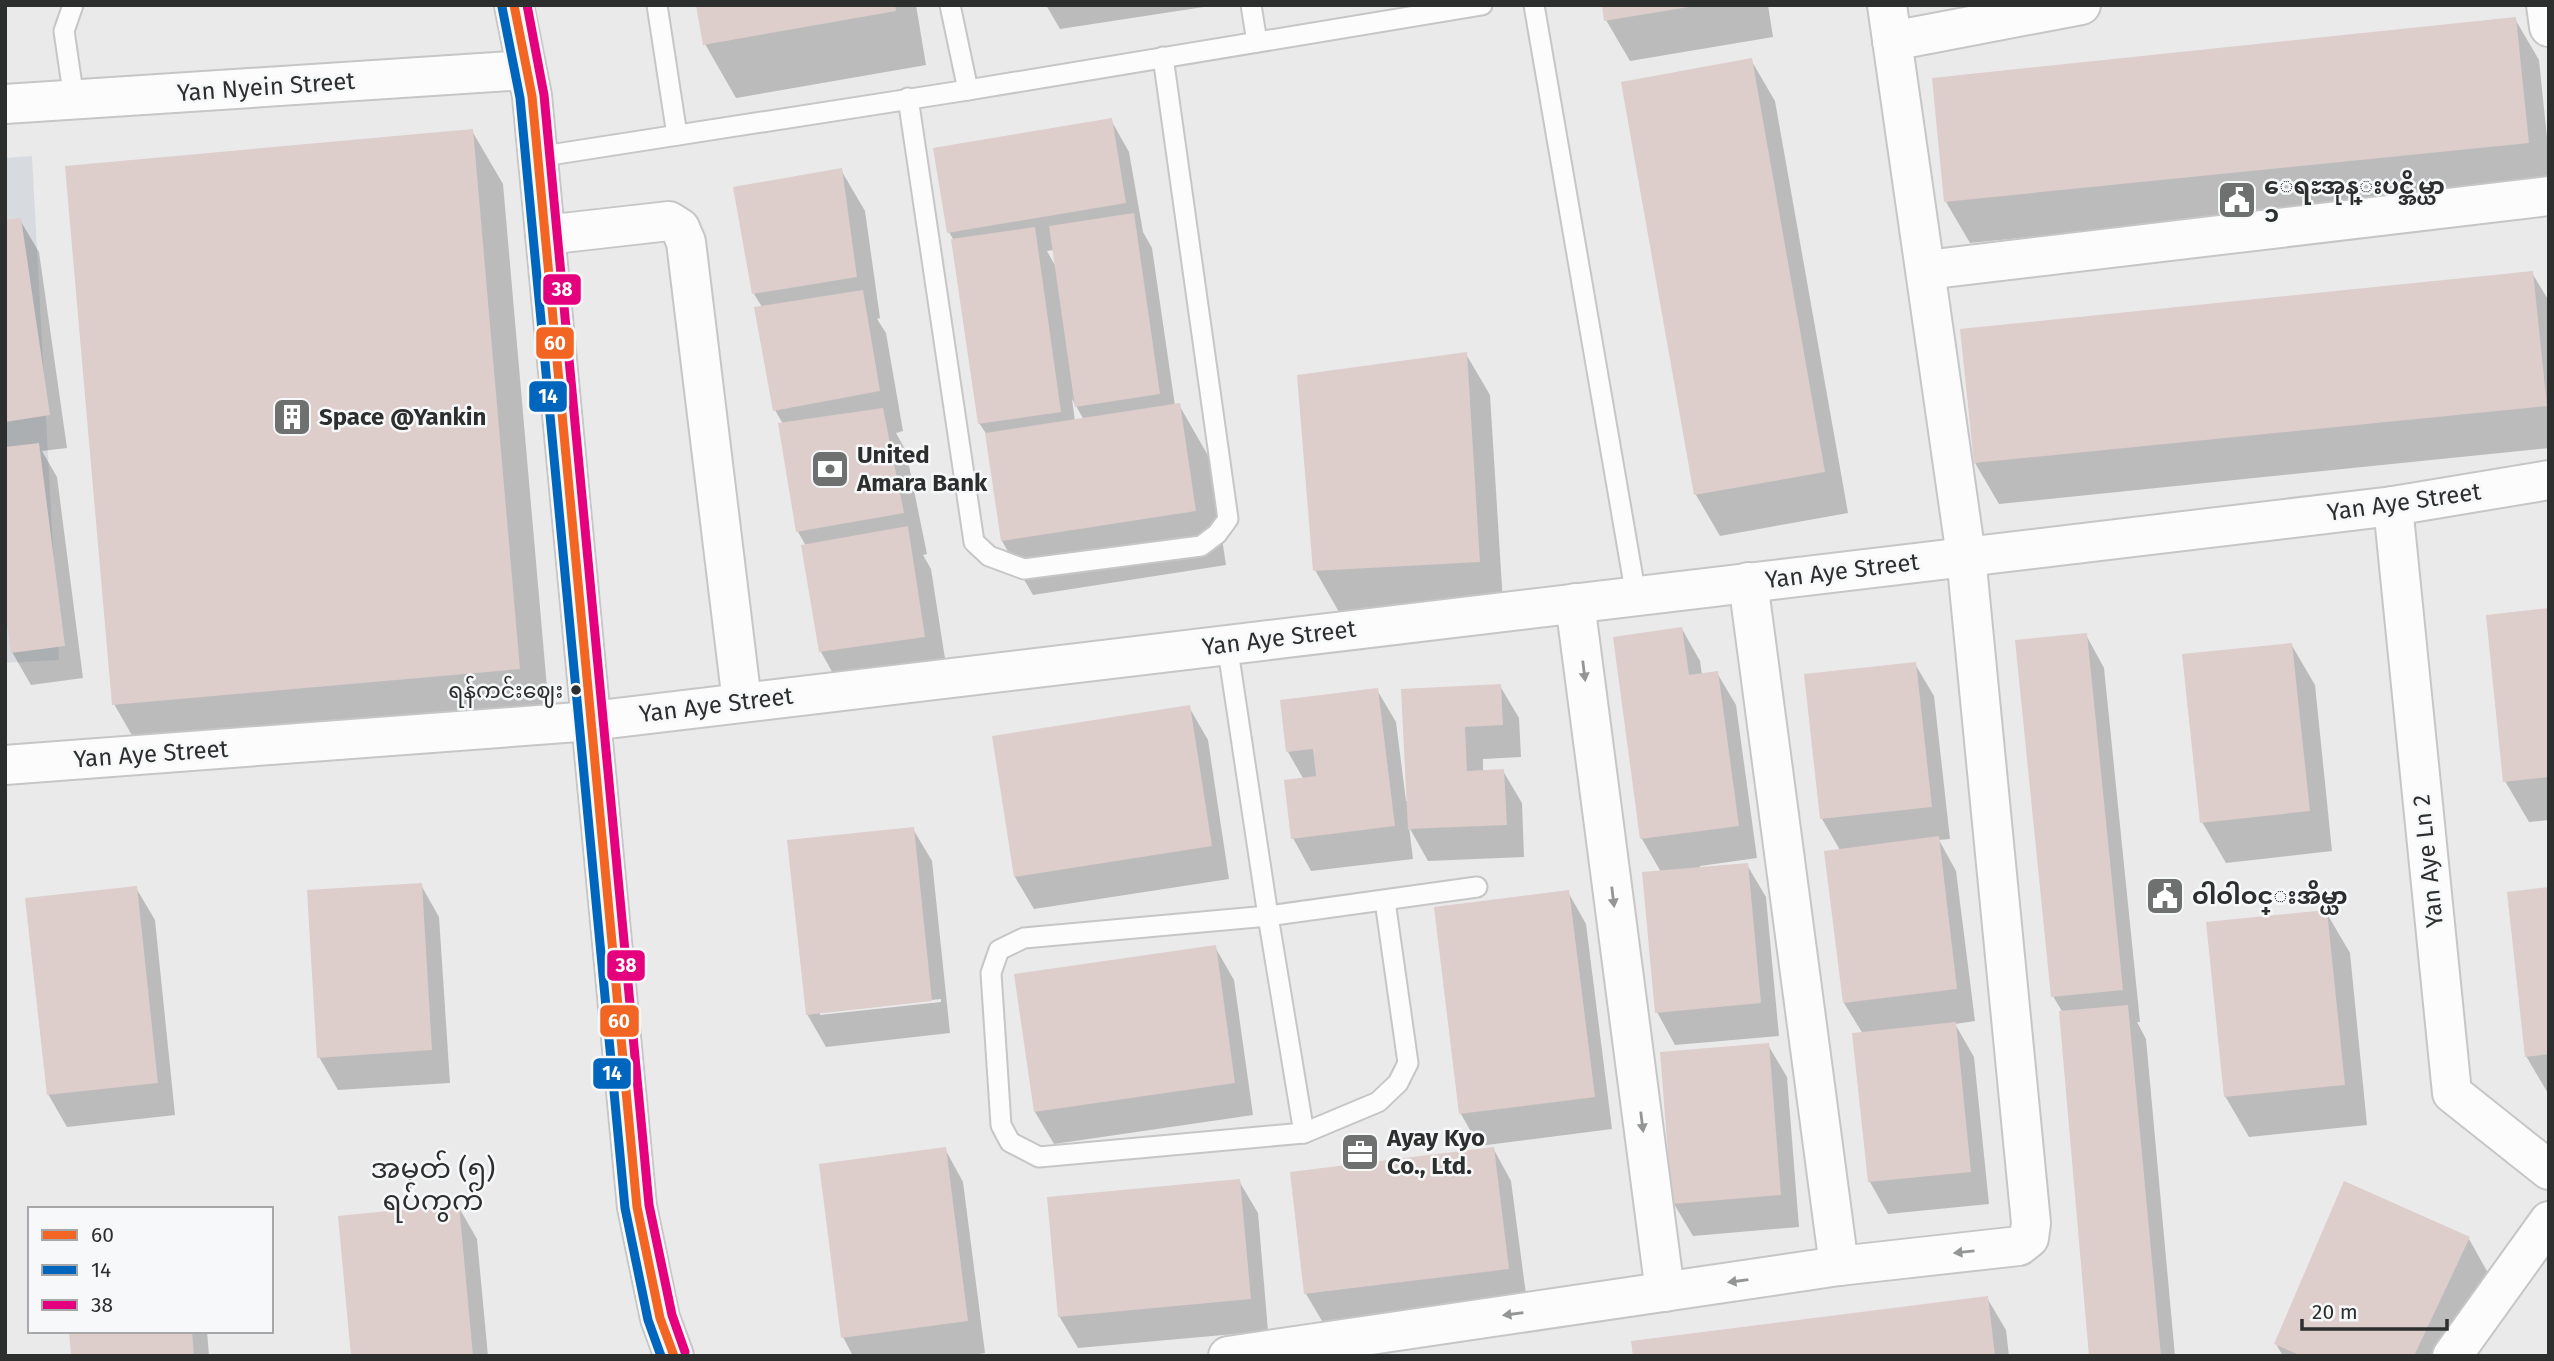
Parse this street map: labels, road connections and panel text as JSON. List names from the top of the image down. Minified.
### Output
{"streets":{"street":["Yan Nyein Street","Yan Aye Street","Yan Aye Ln 2"]},"crossings":[["Yan Aye Street","Yan Aye Ln 2"]],"districts":["အမှတ် (၅) ရပ်ကွက်"],"places":{"public building":["ေရႊအုန္းပင္အိမ္ယာ ၁","ဝါဝါဝင္းအိမ္ယာ"],"building":["Space @Yankin"],"bank":["United Amara Bank"],"other":["ရန်ကင်းဈေး"],"office":["Ayay Kyo Co., Ltd."]},"lines":["transit line 60","transit line 38","transit line 14"],"legend":["60","14","38"],"scale_bar":"20 m"}
